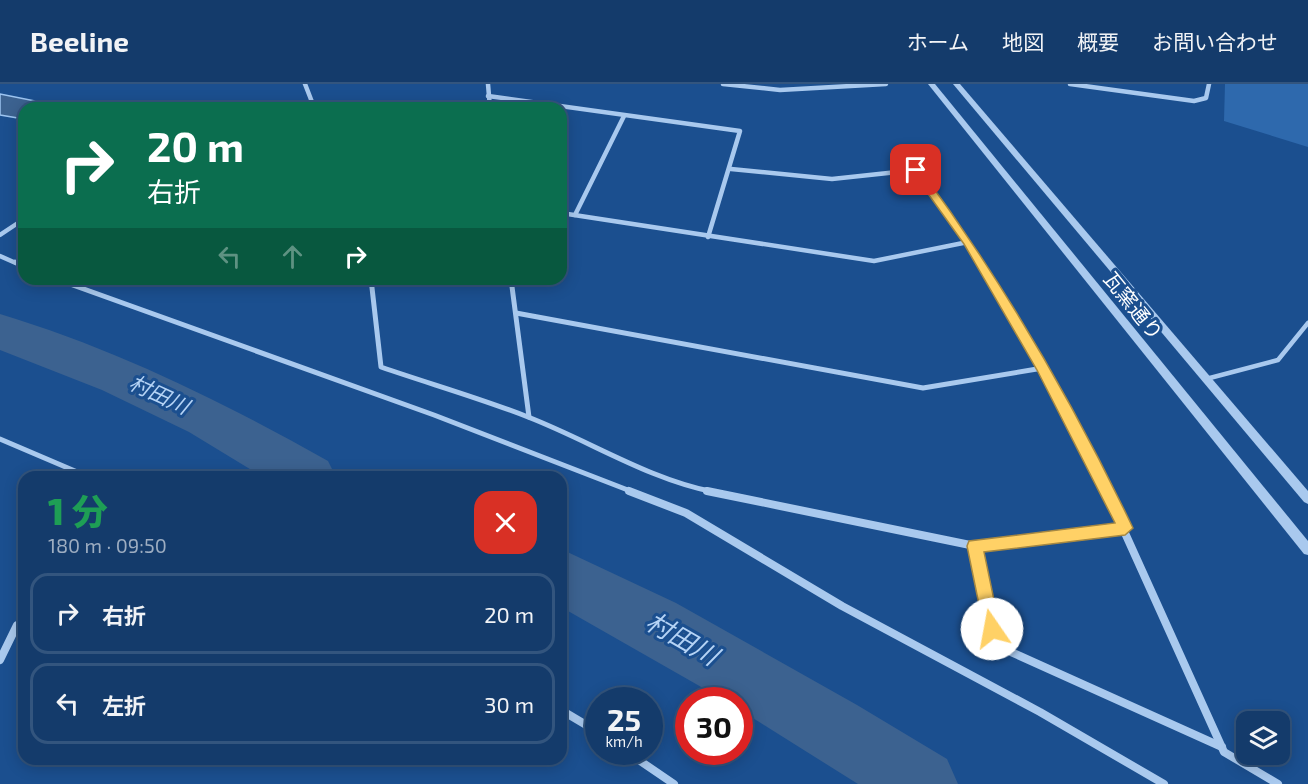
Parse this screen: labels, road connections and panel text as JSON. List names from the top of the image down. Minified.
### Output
{"streets":{"street":["瓦窯通り"]},"water":["村田川"],"page":{"header":"Beeline","nav":["ホーム","地図","概要","お問い合わせ"],"turn":["20 m","右折"],"heading":["1 分","180 m · 09:50"],"list":[{"name":"右折","value":"20 m"},{"name":"左折","value":"30 m"}],"speed":"25 km/h","limit":"30"}}
